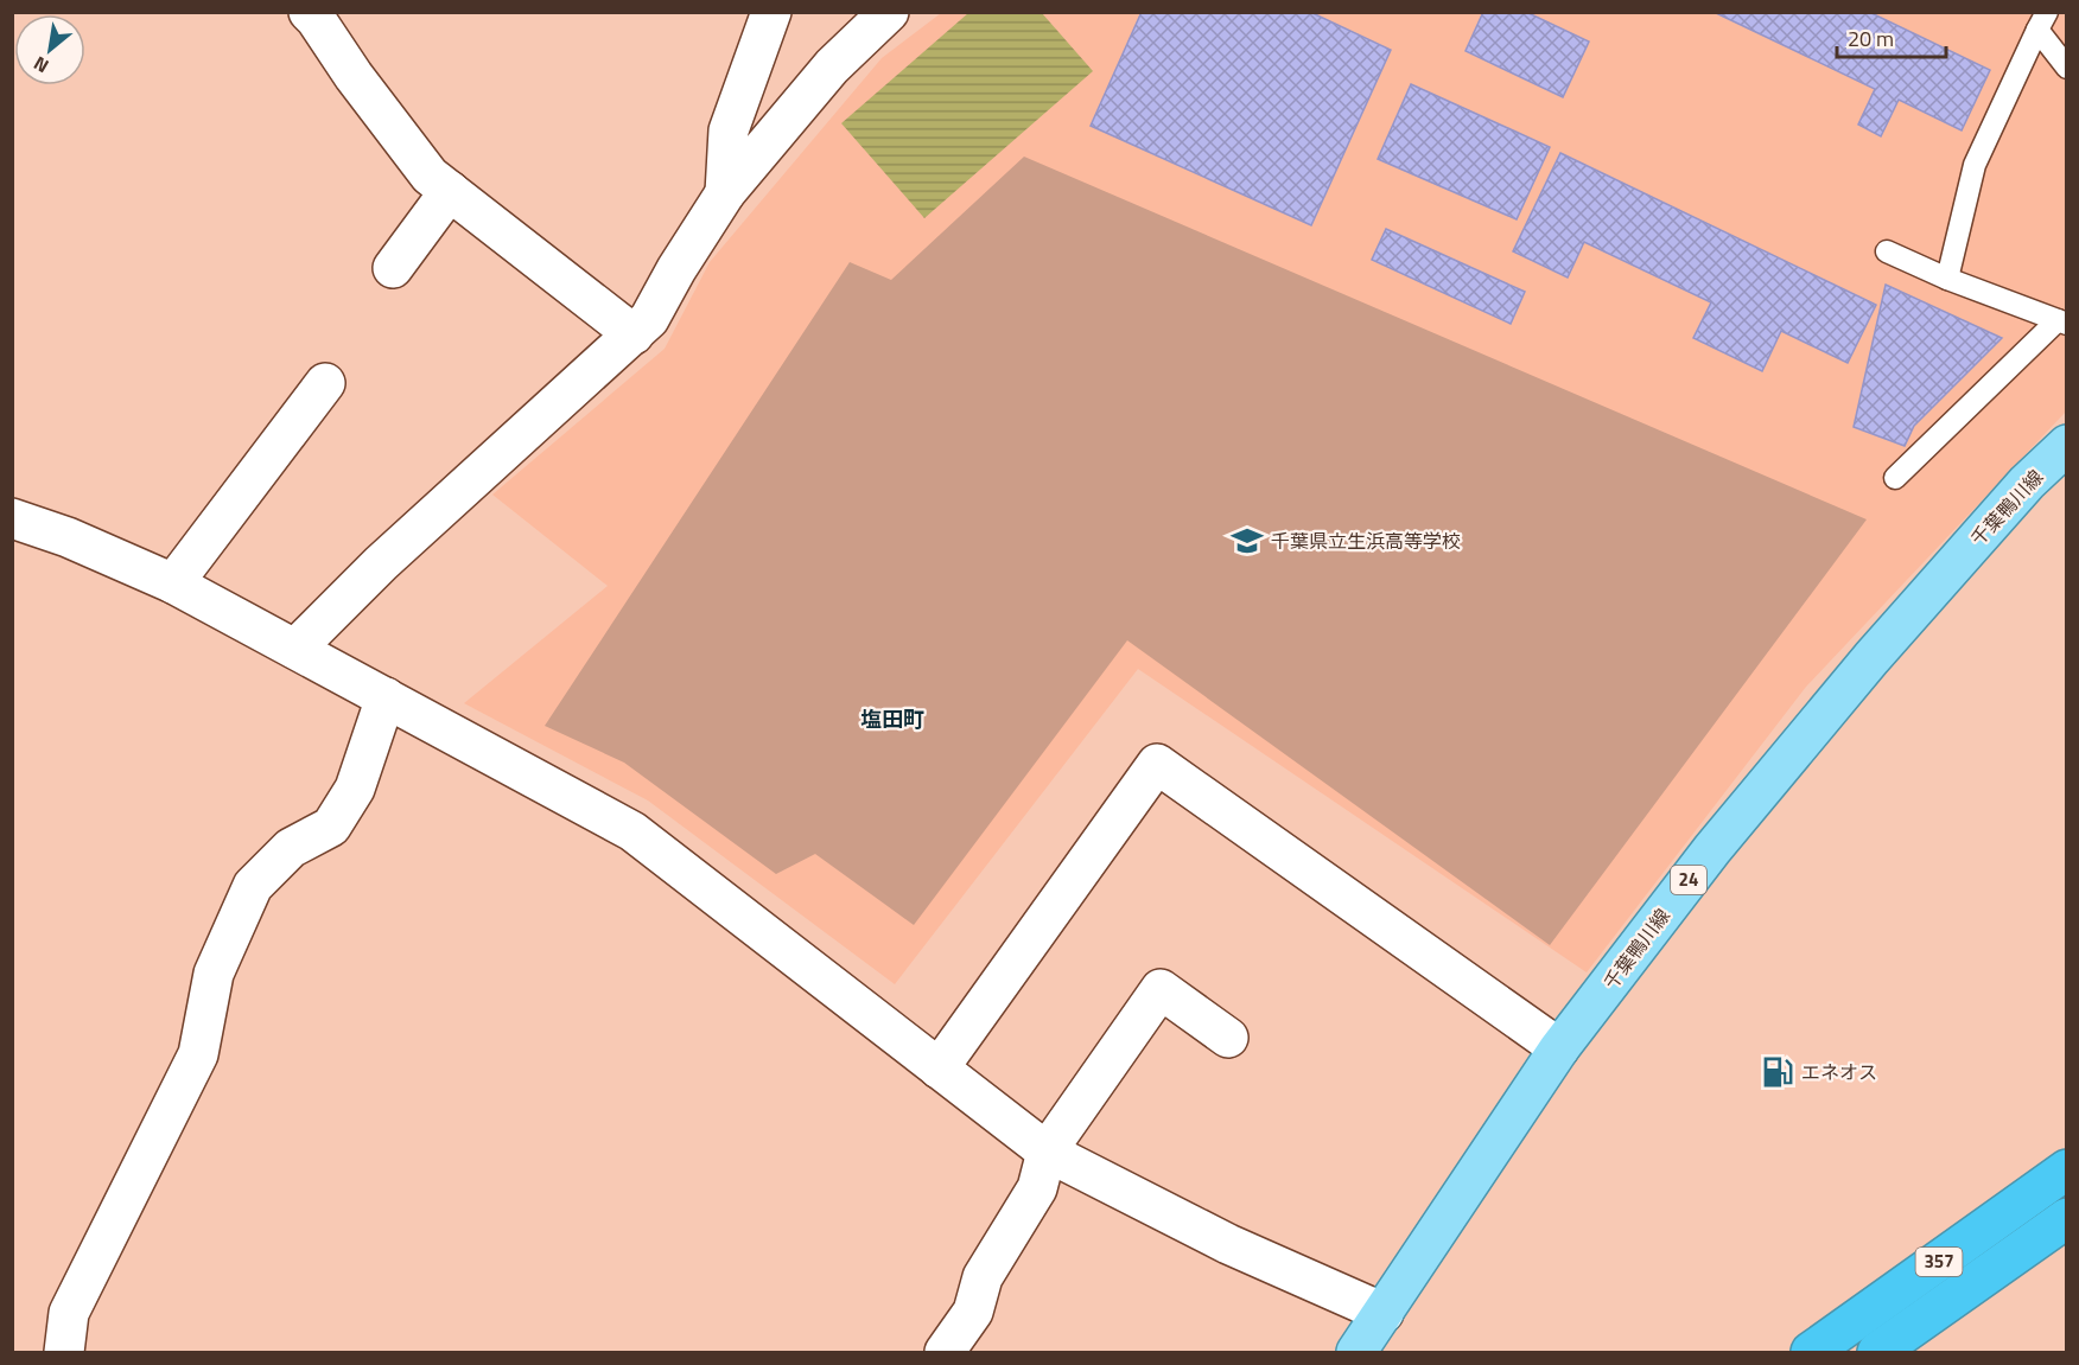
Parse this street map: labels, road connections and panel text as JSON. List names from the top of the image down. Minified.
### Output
{"streets":{"highway":["357"],"main road":["千葉鴨川線","24"]},"districts":["塩田町"],"places":{"school or university":["千葉県立生浜高等学校"],"fuel station":["エネオス"]},"scale_bar":"20 m","north":"bottom left"}
